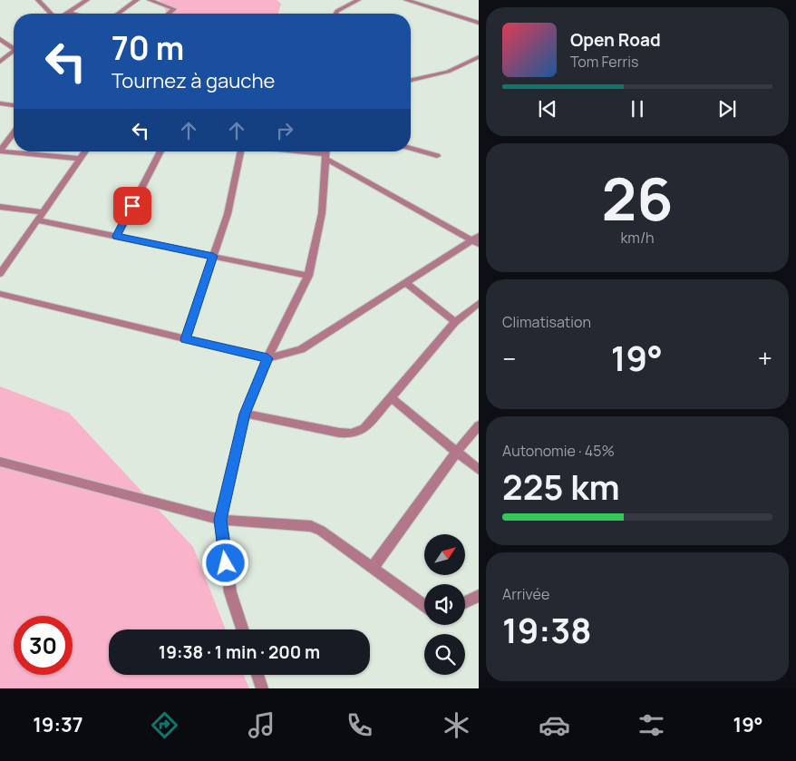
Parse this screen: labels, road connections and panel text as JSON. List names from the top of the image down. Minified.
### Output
{"north":"top right","page":{"turn":["70 m","Tournez à gauche"],"song":["Open Road","Tom Ferris"],"tile":[["26","km/h"],"Climatisation",["Autonomie · 45%","225 km"],["Arrivée","19:38"]],"heat":["−","19°","+"],"limit":"30","trip":"19:38 · 1 min · 200 m","tabs":["19:37","19°"]}}
